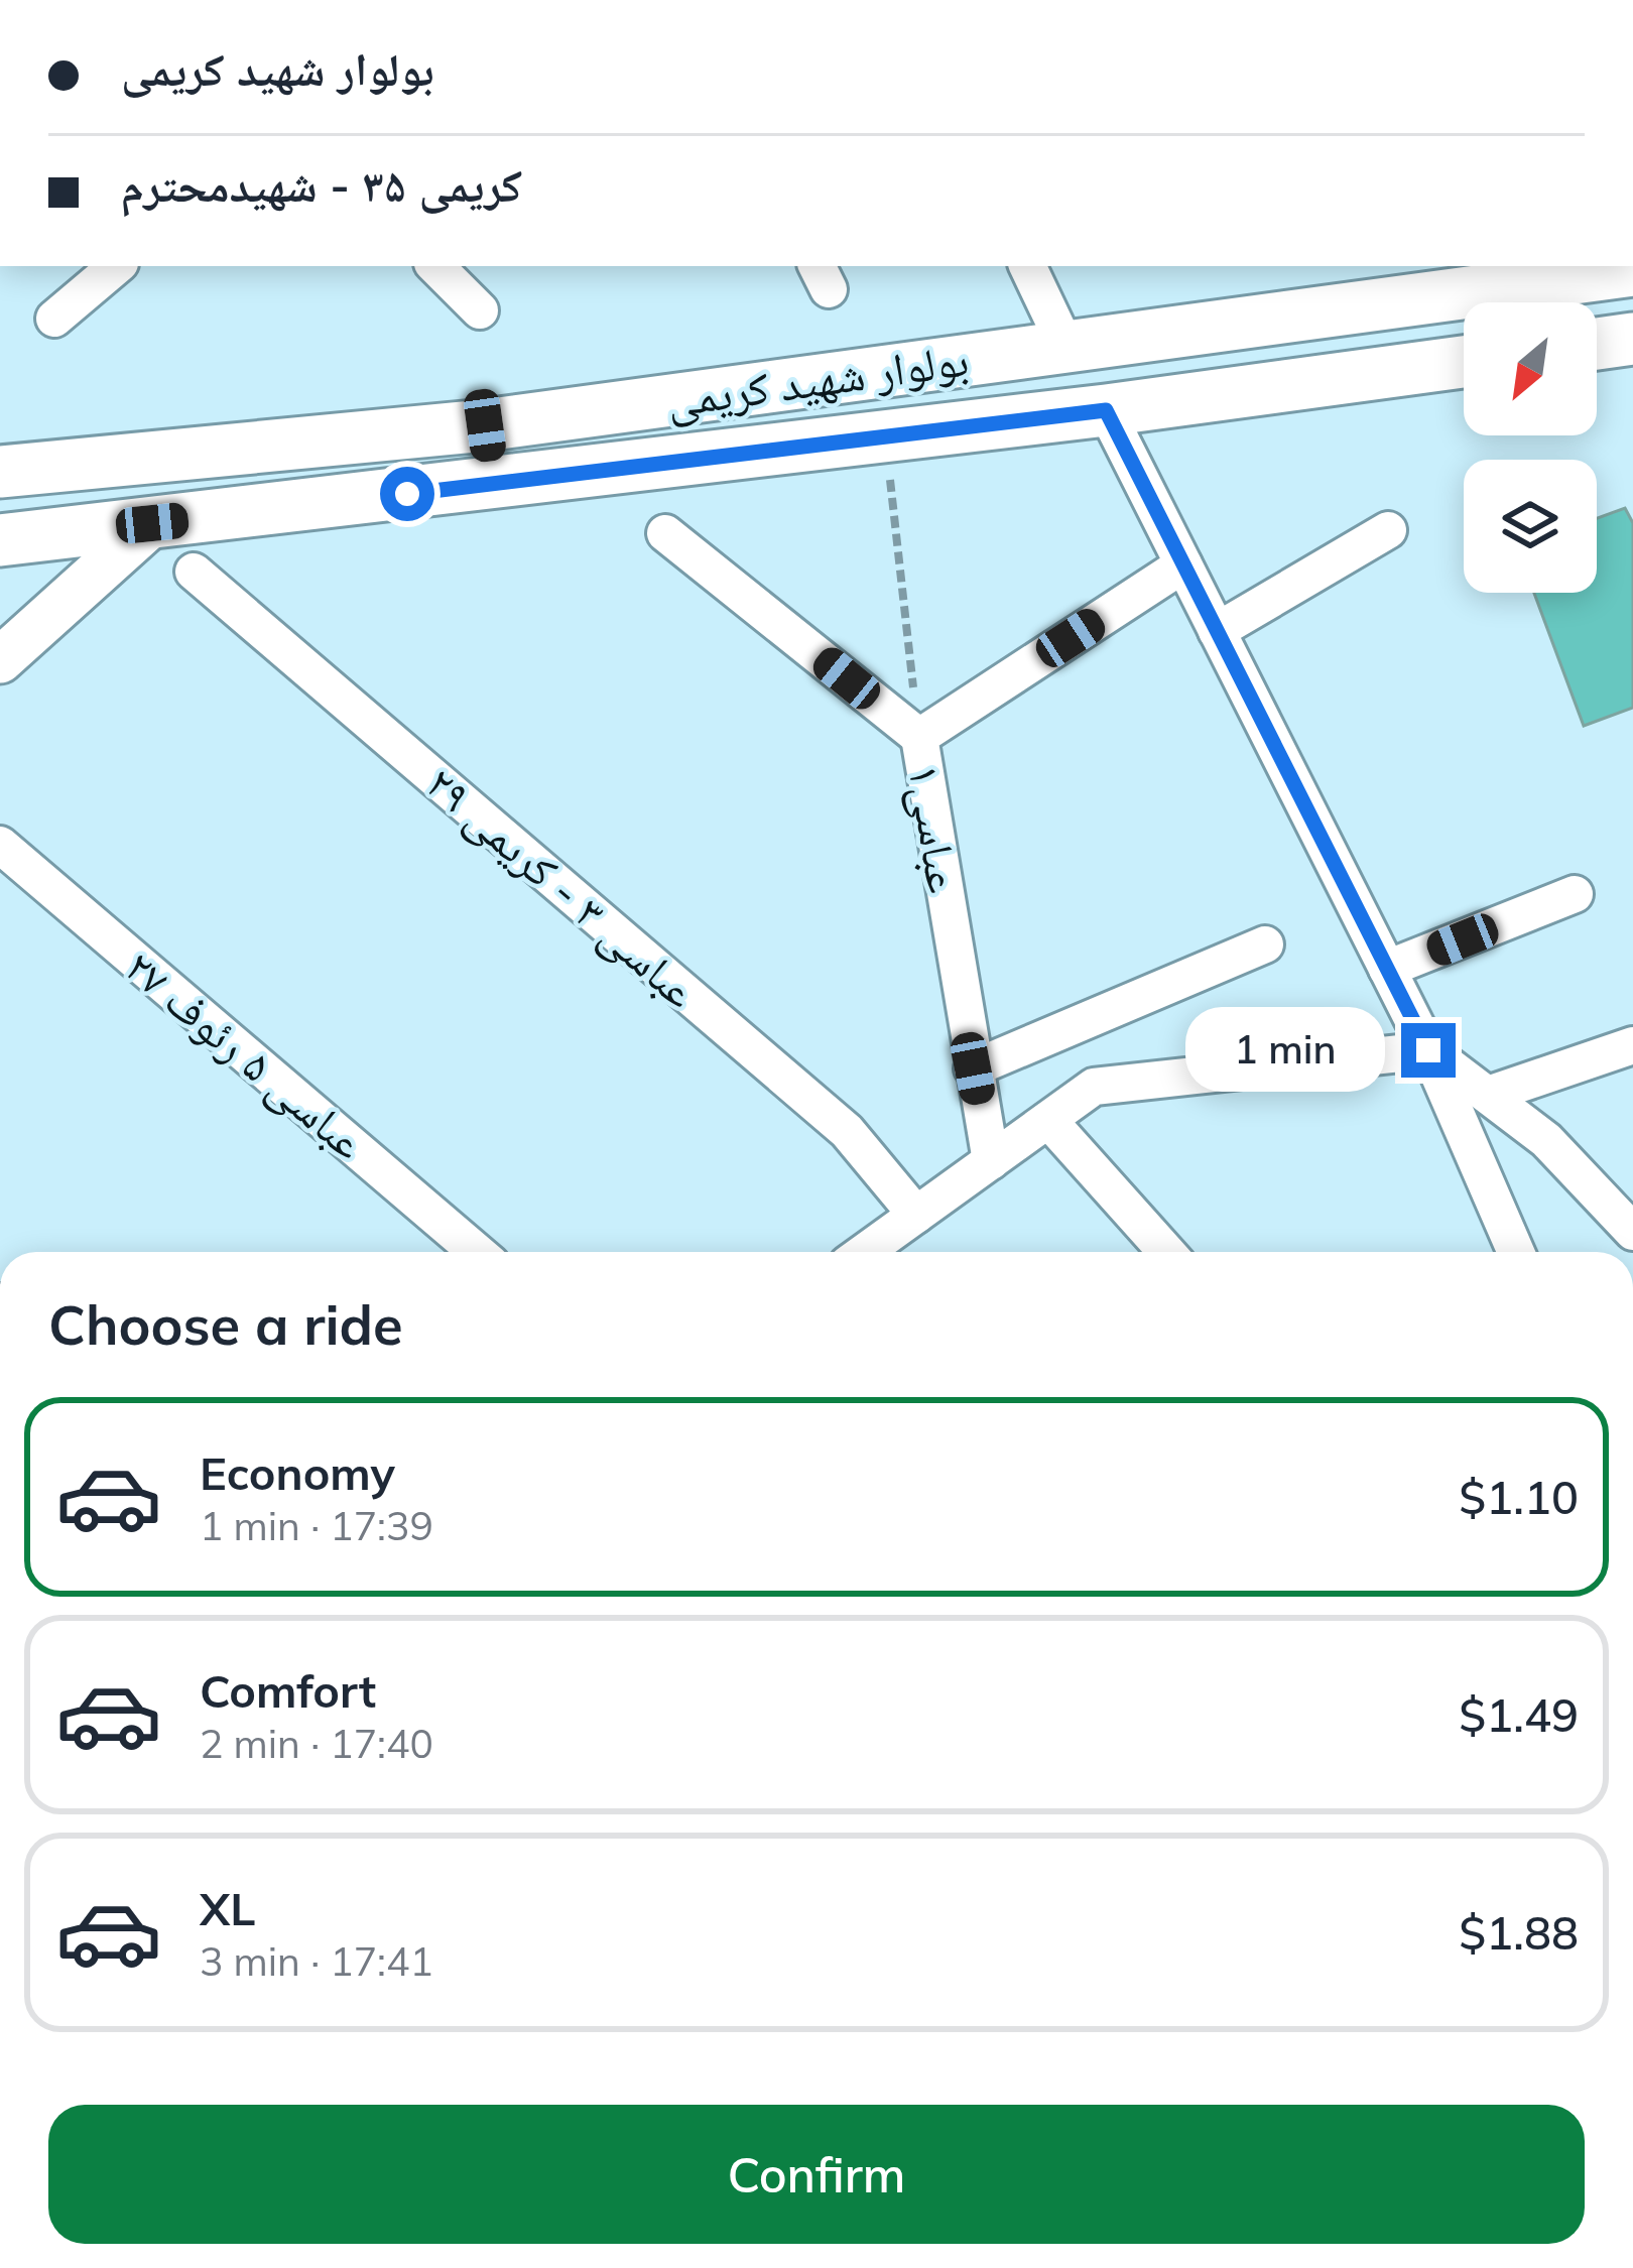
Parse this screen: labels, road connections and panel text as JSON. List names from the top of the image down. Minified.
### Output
{"streets":{"main road":["بولوار شهید کریمی"],"street":["عباسی۱","عباسی ۳ - کریمی ۲۹","عباسی ۵ رئوف ۲۷"]},"north":"bottom left","page":{"banner":["بولوار شهید کریمی","کریمی ۳۵ - شهیدمحترم"],"bubble":"1 min","heading":"Choose a ride","list":[{"name":"Economy","note":"1 min · 17:39","value":"$1.10"},{"name":"Comfort","note":"2 min · 17:40","value":"$1.49"},{"name":"XL","note":"3 min · 17:41","value":"$1.88"}],"buttons":"Confirm"}}
